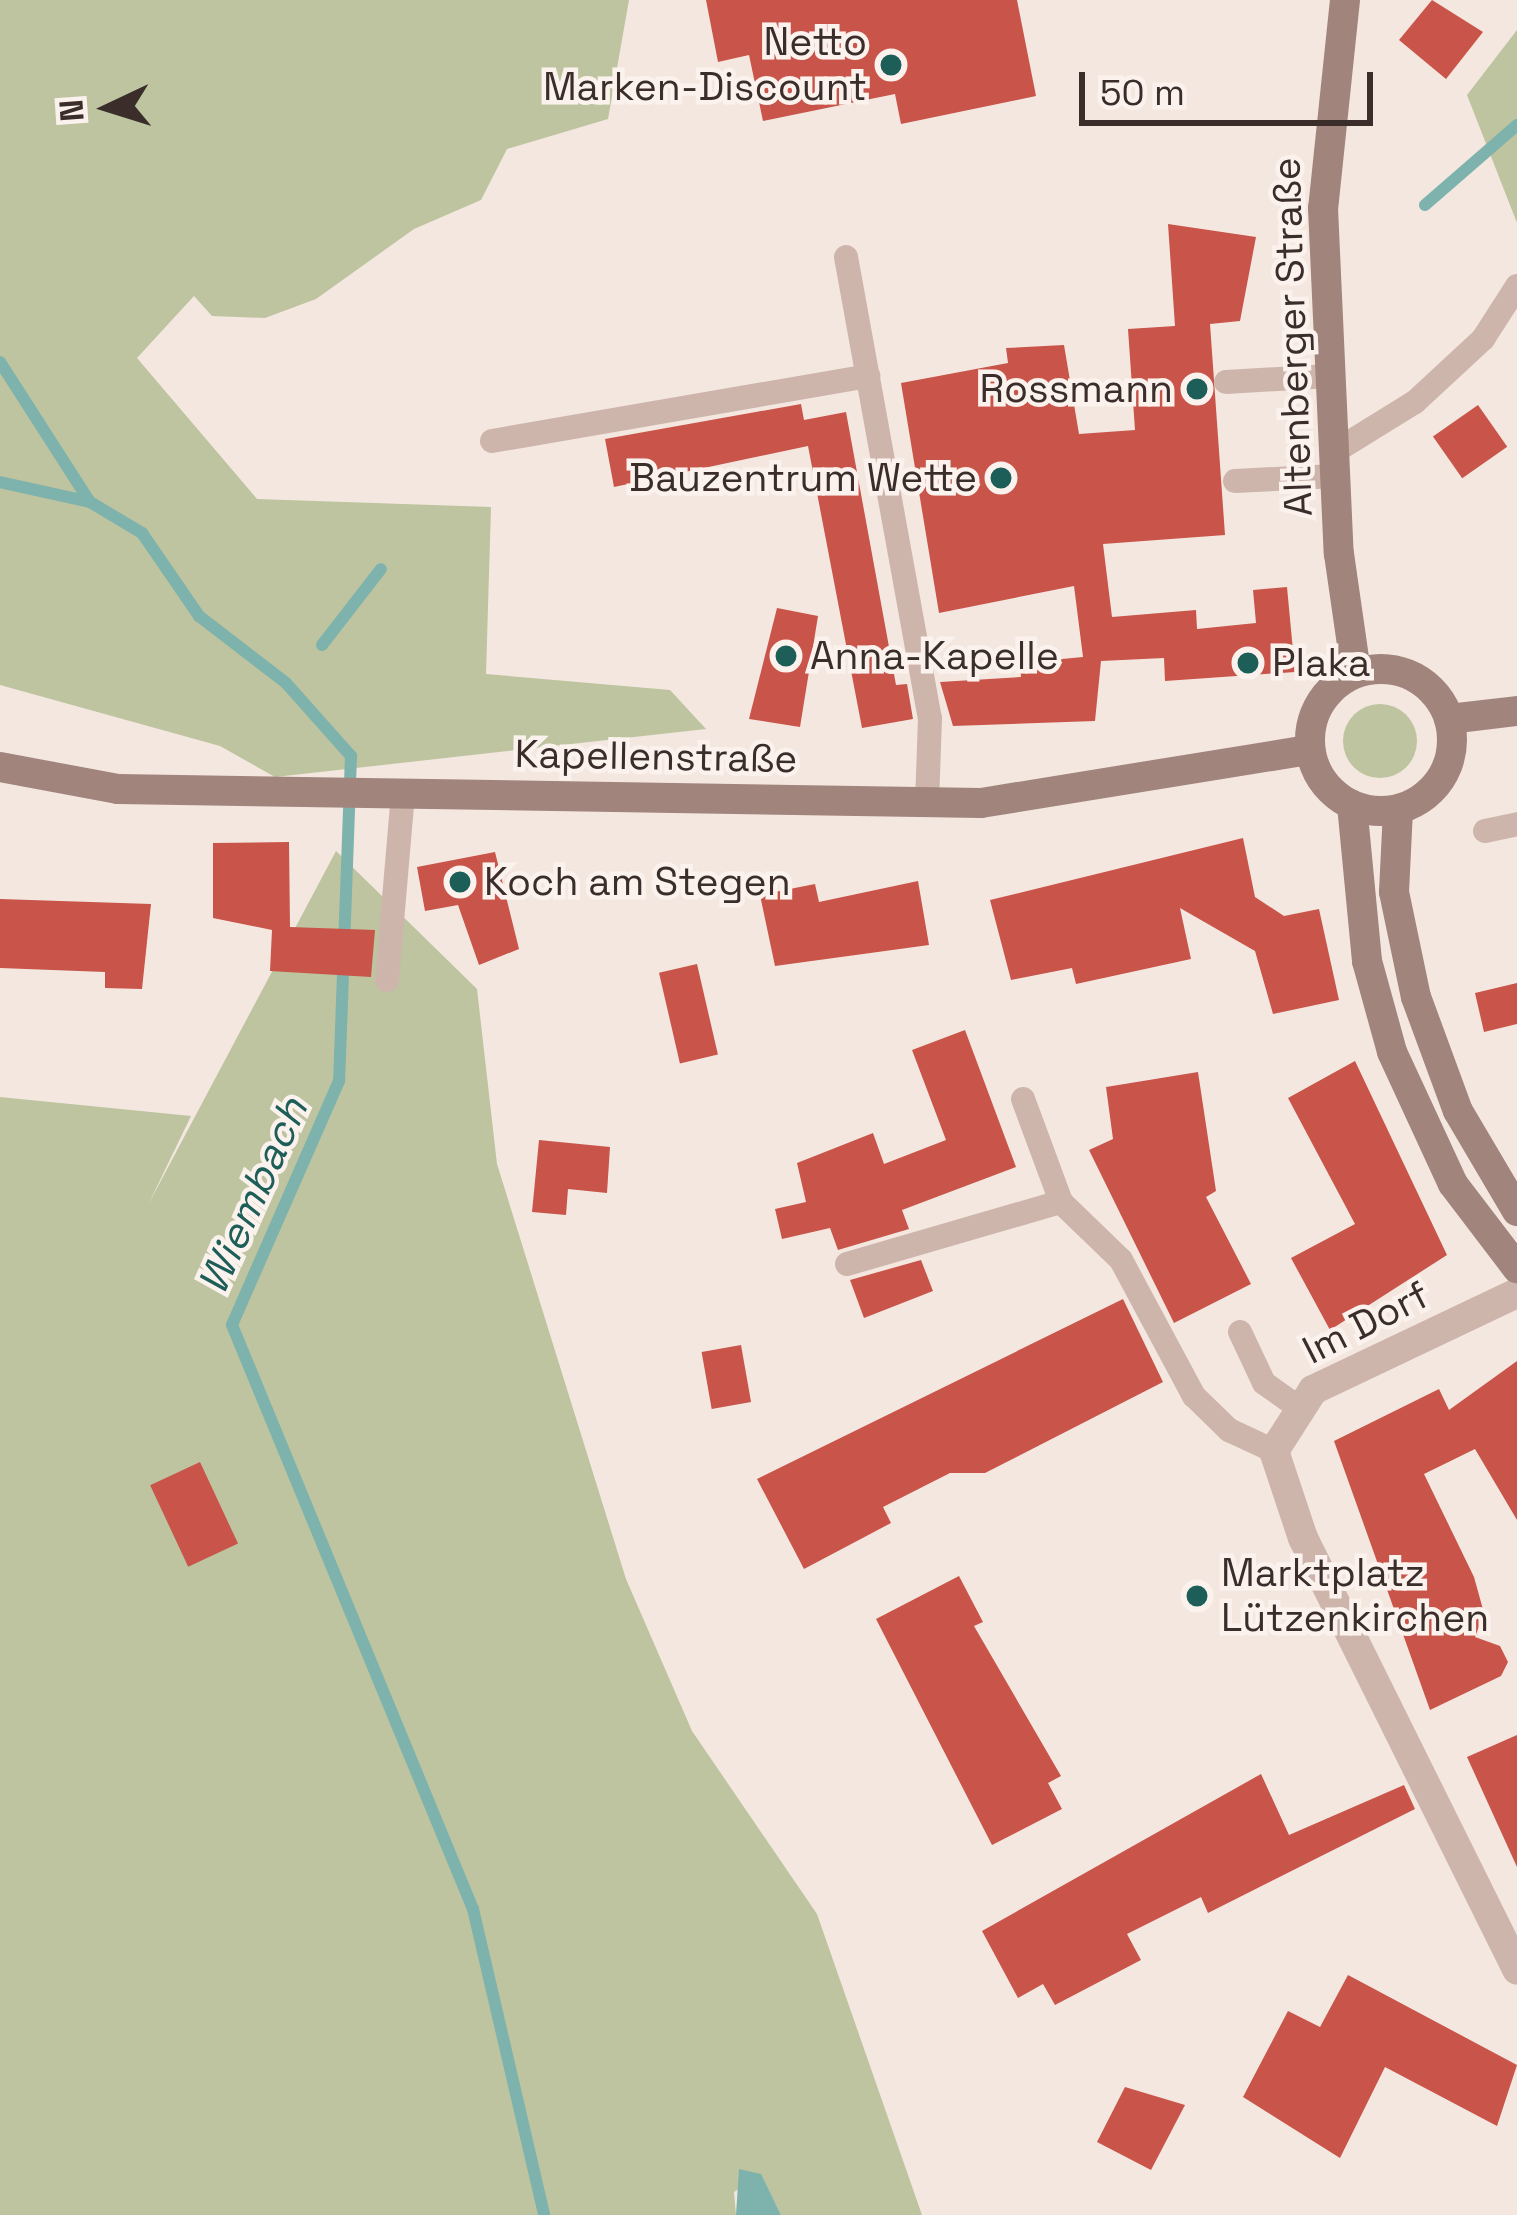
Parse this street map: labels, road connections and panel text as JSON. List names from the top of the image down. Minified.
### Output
{"streets":{"main road":["Altenberger Straße","Kapellenstraße"],"street":["Im Dorf"]},"crossings":[["Altenberger Straße","Kapellenstraße"]],"water":["Wiembach"],"places":["Netto Marken-Discount","Rossmann","Bauzentrum Wette","Anna-Kapelle","Plaka","Koch am Stegen","Marktplatz Lützenkirchen"],"scale_bar":"50 m","north":"left"}
